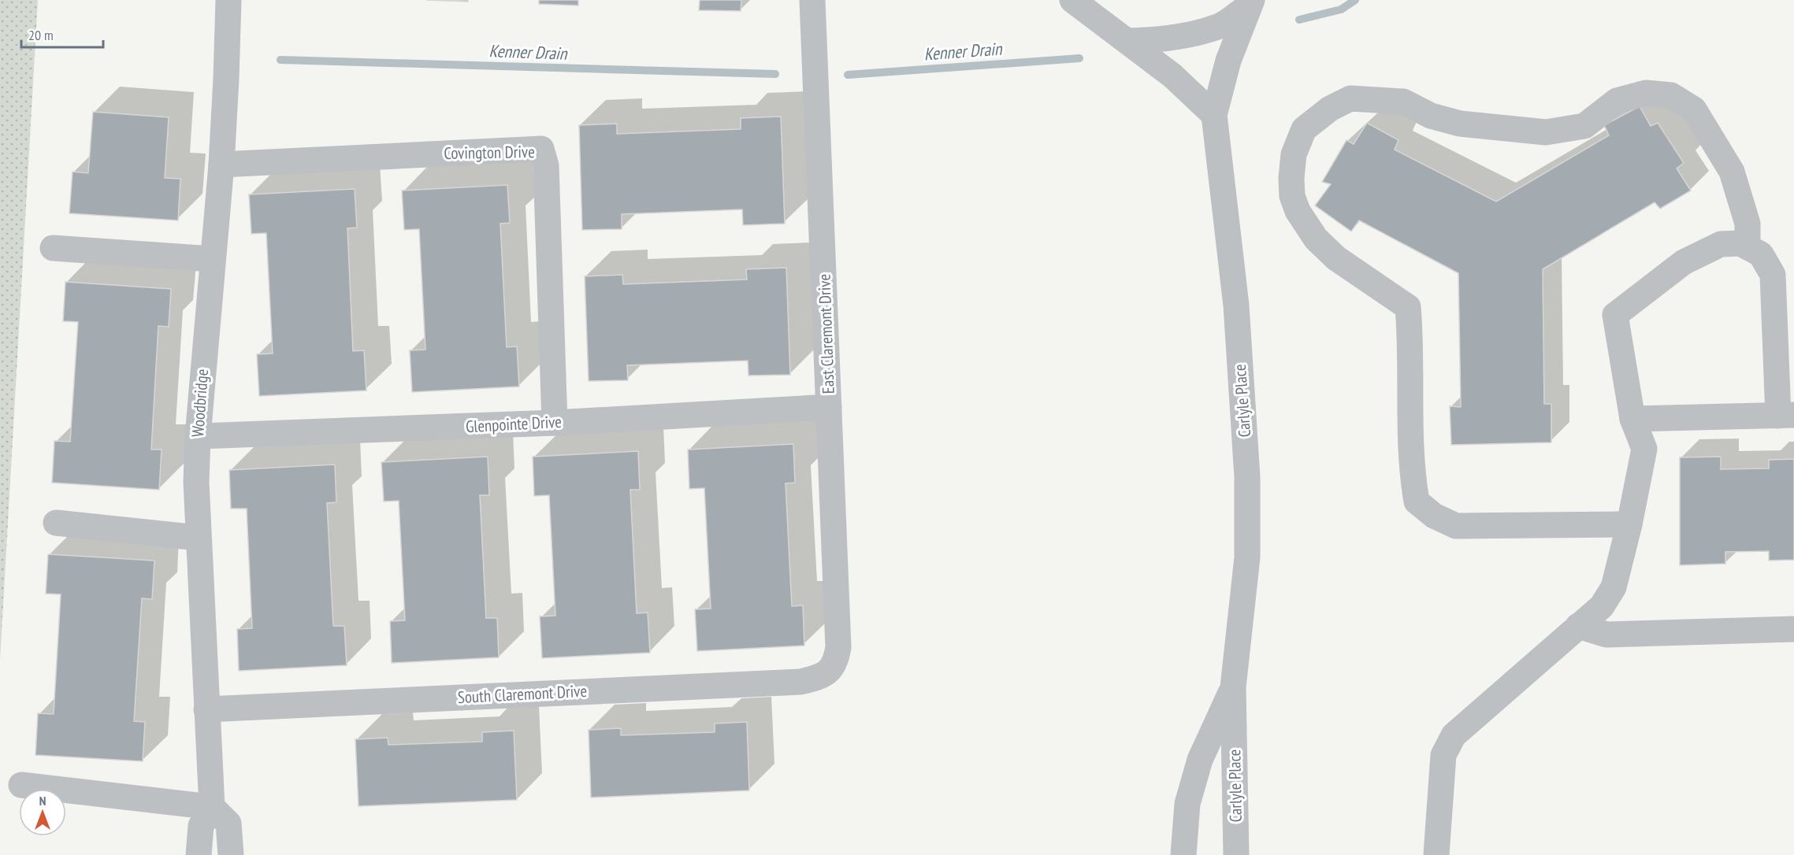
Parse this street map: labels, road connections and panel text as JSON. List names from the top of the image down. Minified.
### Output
{"streets":{"street":["Covington Drive","East Claremont Drive","Carlyle Place","Woodbridge","Glenpointe Drive","South Claremont Drive"]},"crossings":[["Covington Drive","Woodbridge"],["Covington Drive","Glenpointe Drive"],["East Claremont Drive","Glenpointe Drive"],["East Claremont Drive","South Claremont Drive"],["Woodbridge","Glenpointe Drive"],["Woodbridge","South Claremont Drive"]],"water":["Kenner Drain"],"scale_bar":"20 m","north":"top"}
